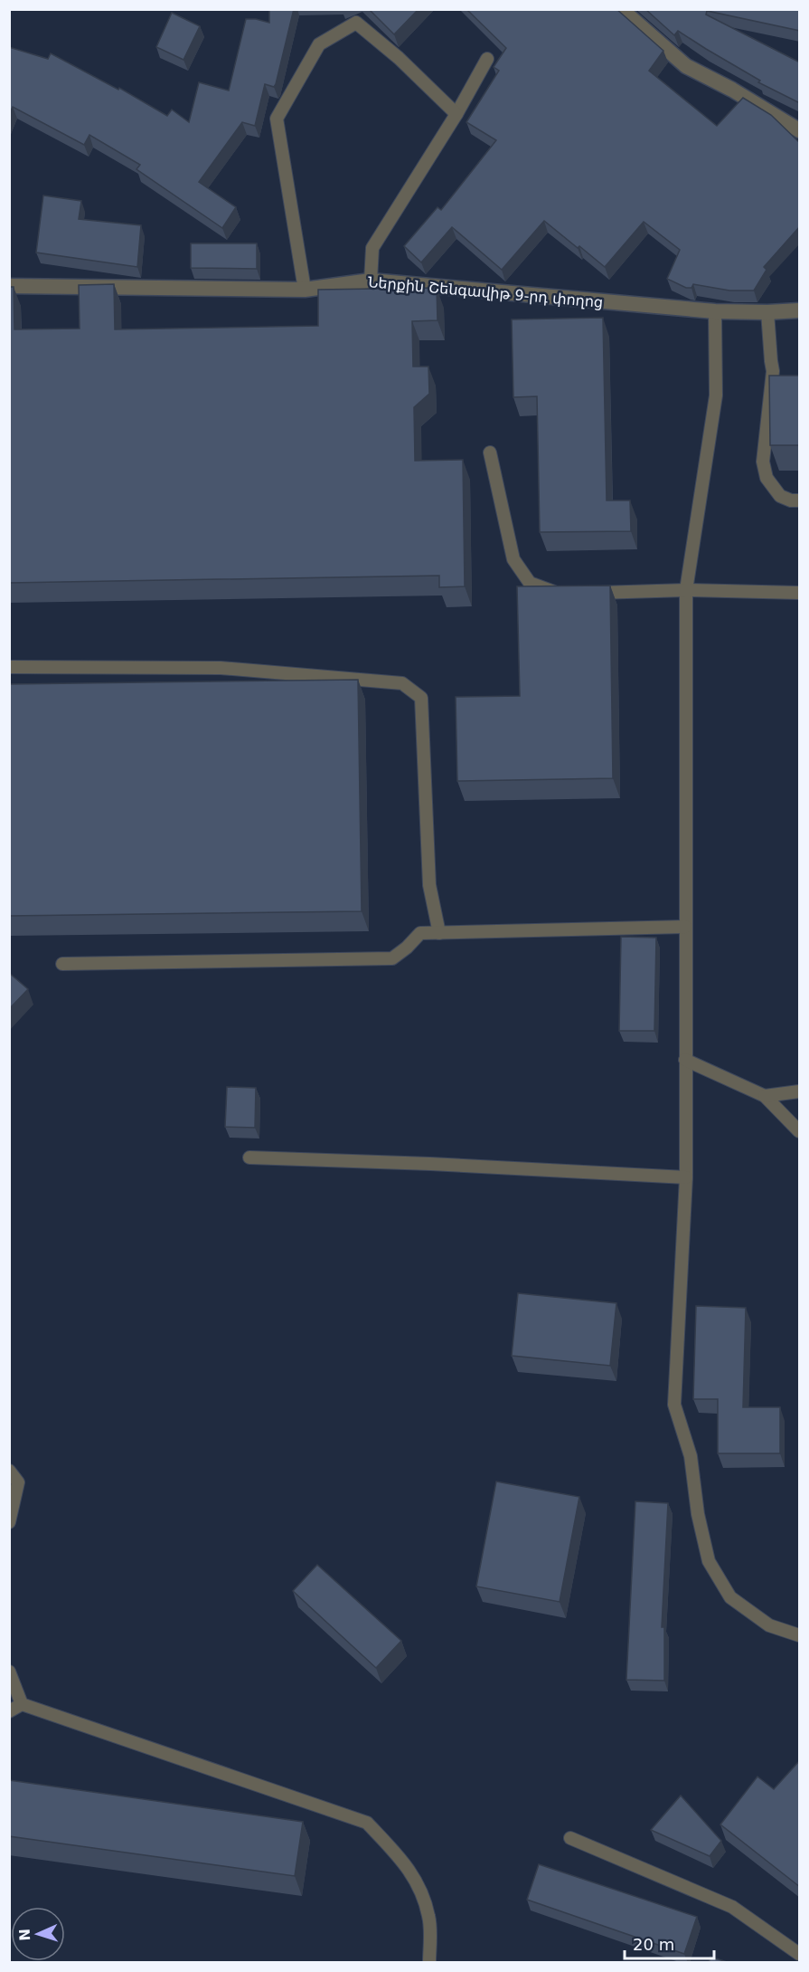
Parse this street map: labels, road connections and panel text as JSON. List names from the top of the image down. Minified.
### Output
{"streets":{"street":["Ներքին Շենգավիթ 9-րդ փողոց"]},"scale_bar":"20 m","north":"left"}
